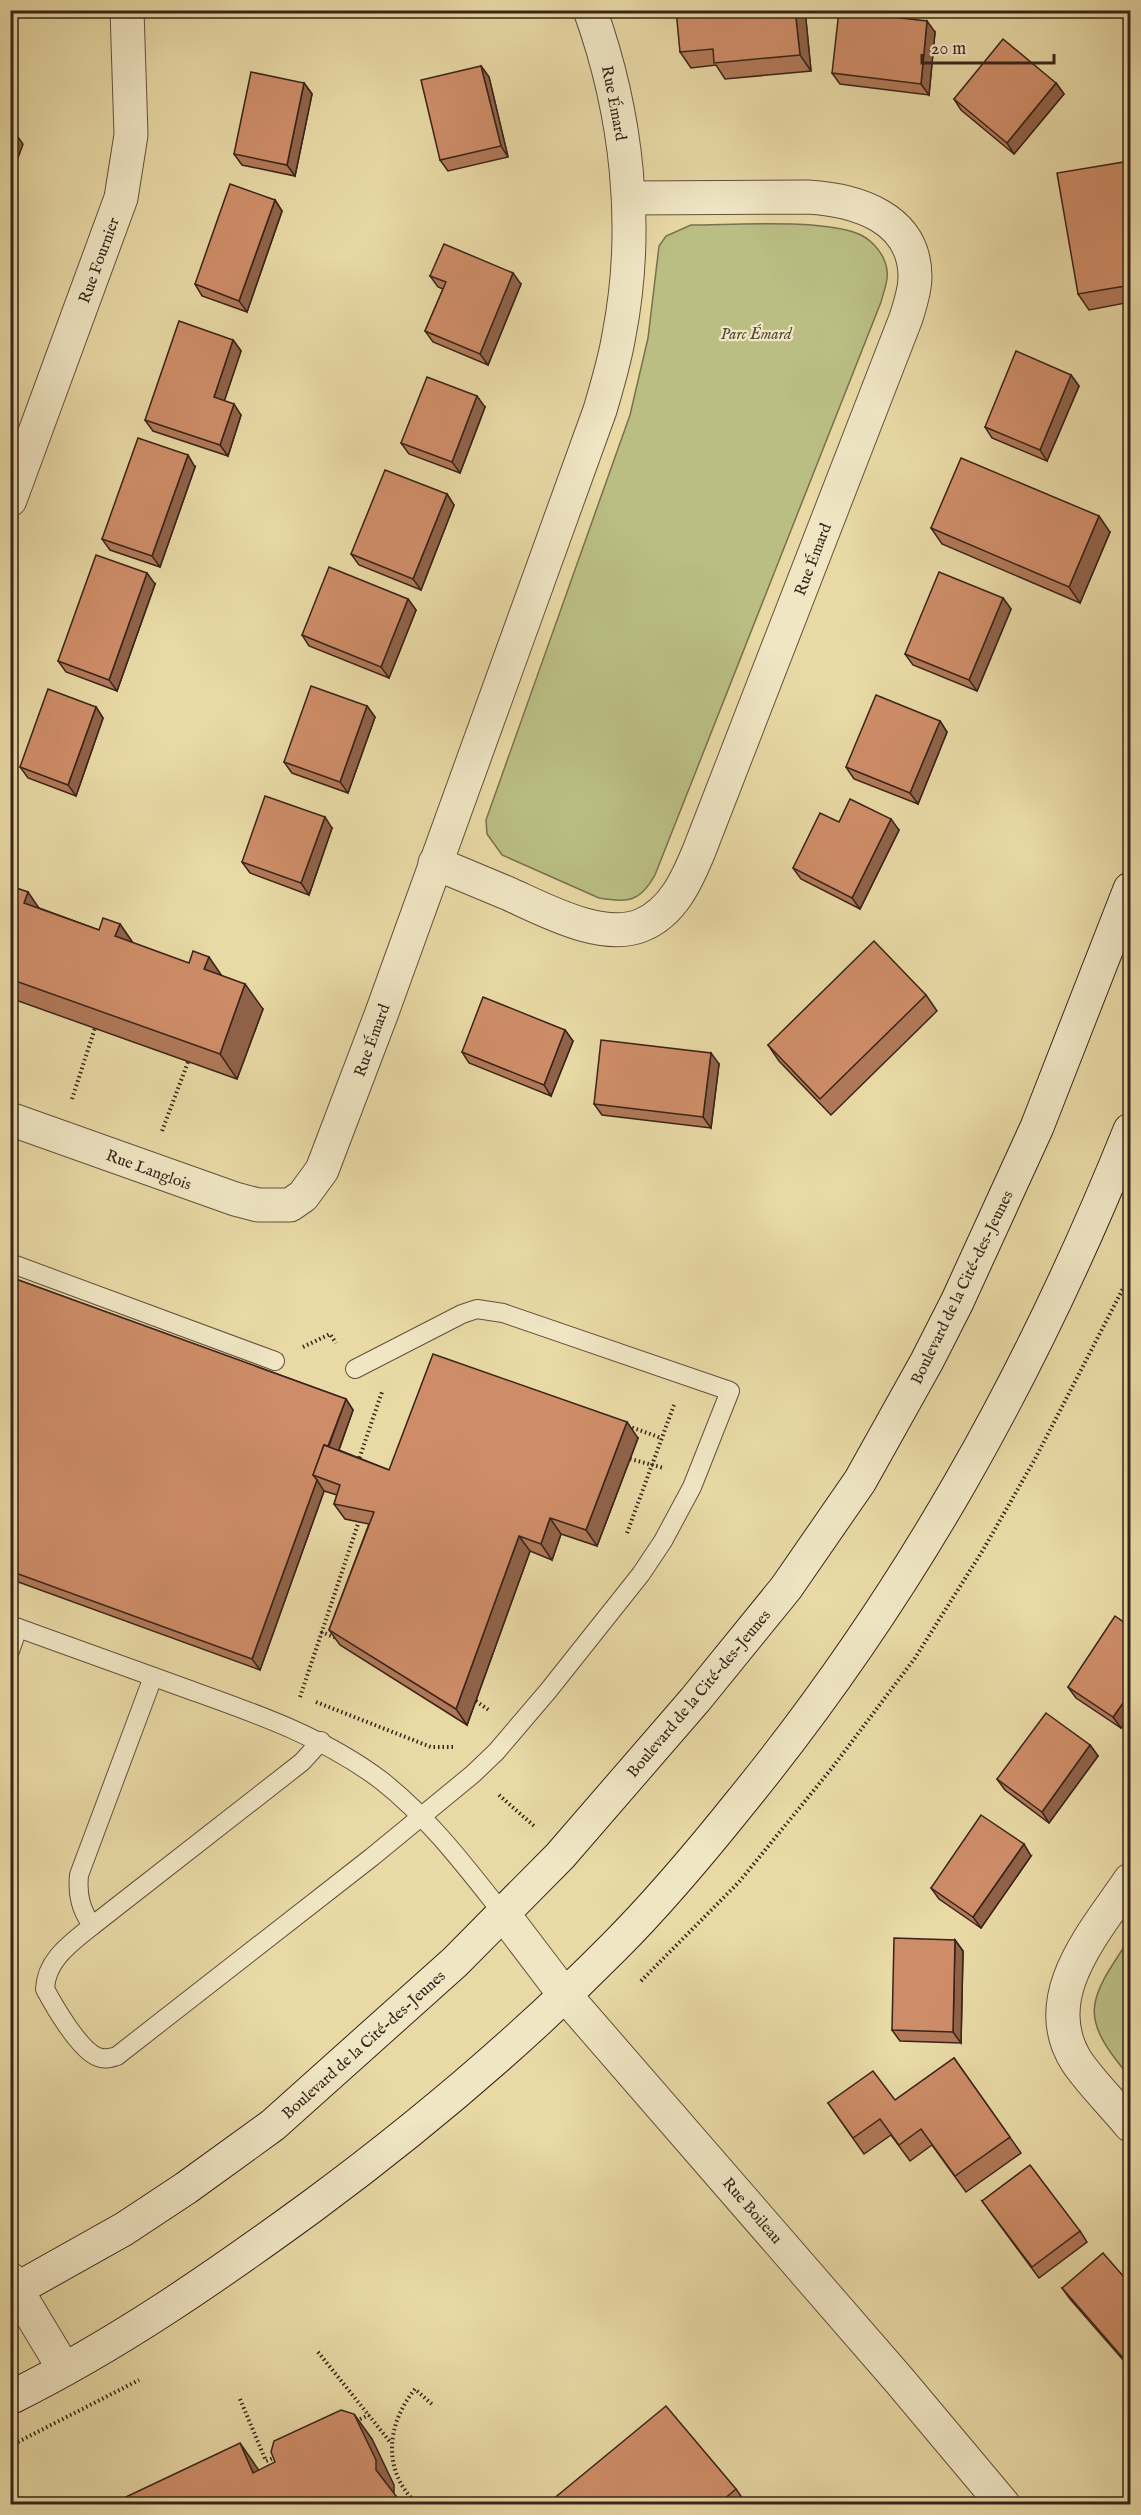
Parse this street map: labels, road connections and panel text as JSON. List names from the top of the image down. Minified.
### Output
{"streets":{"street":["Rue Émard","Rue Fournier","Rue Langlois","Boulevard de la Cité-des-Jeunes","Rue Boileau"]},"crossings":[["Rue Émard","Rue Langlois"],["Boulevard de la Cité-des-Jeunes","Rue Boileau"]],"parks":["Parc Émard"],"scale_bar":"20 m"}
